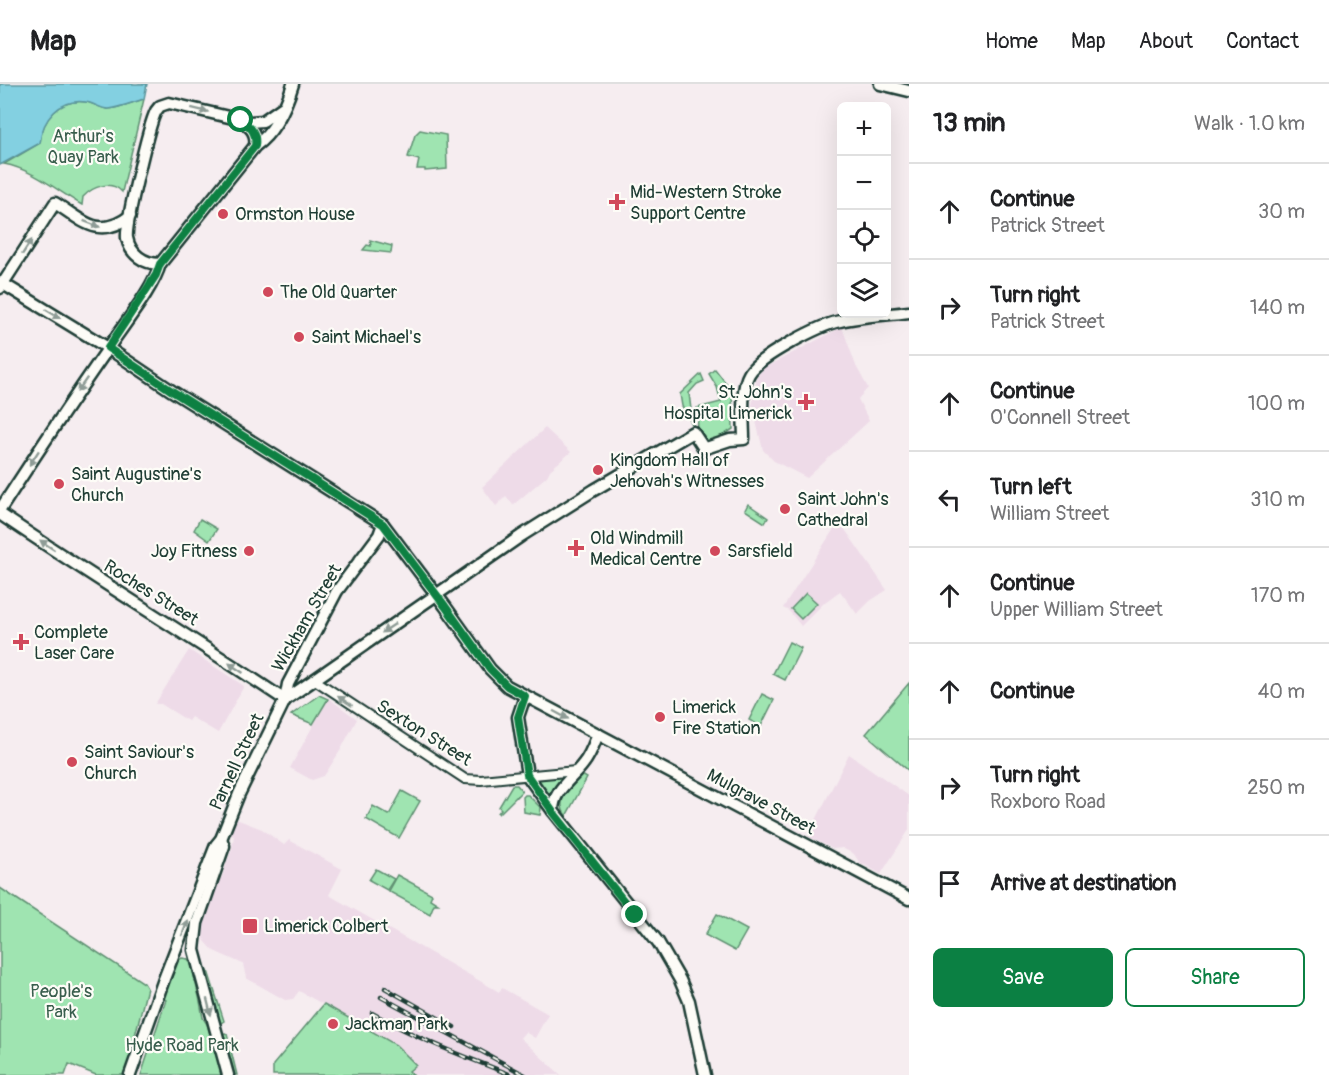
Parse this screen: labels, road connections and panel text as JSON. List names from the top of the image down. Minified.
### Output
{"streets":{"main road":["Roches Street","Wickham Street","Parnell Street","Mulgrave Street"],"street":["Sexton Street"]},"crossings":[["Roches Street","Wickham Street"],["Roches Street","Parnell Street"],["Wickham Street","Parnell Street"],["Wickham Street","Mulgrave Street"]],"one_way":["Roches Street","Sexton Street"],"parks":["Arthur's Quay Park","People's Park","Hyde Road Park"],"places":{"health":["Mid-Western Stroke Support Centre","St. John's Hospital Limerick","Old Windmill Medical Centre","Complete Laser Care"],"other":["Ormston House","The Old Quarter","Saint Michael's","Kingdom Hall of Jehovah's Witnesses","Saint Augustine's Church","Saint John's Cathedral","Joy Fitness","Sarsfield","Limerick Fire Station","Saint Saviour's Church","Jackman Park"],"transit":["Limerick Colbert"]},"page":{"header":"Map","nav":["Home","Map","About","Contact"],"heading":["13 min","Walk · 1.0 km"],"map_buttons":["+","−"],"list":[["Continue","Patrick Street","30 m"],["Turn right","Patrick Street","140 m"],["Continue","O'Connell Street","100 m"],["Turn left","William Street","310 m"],["Continue","Upper William Street","170 m"],["Continue","40 m"],["Turn right","Roxboro Road","250 m"],"Arrive at destination"],"buttons":["Save","Share"]}}
